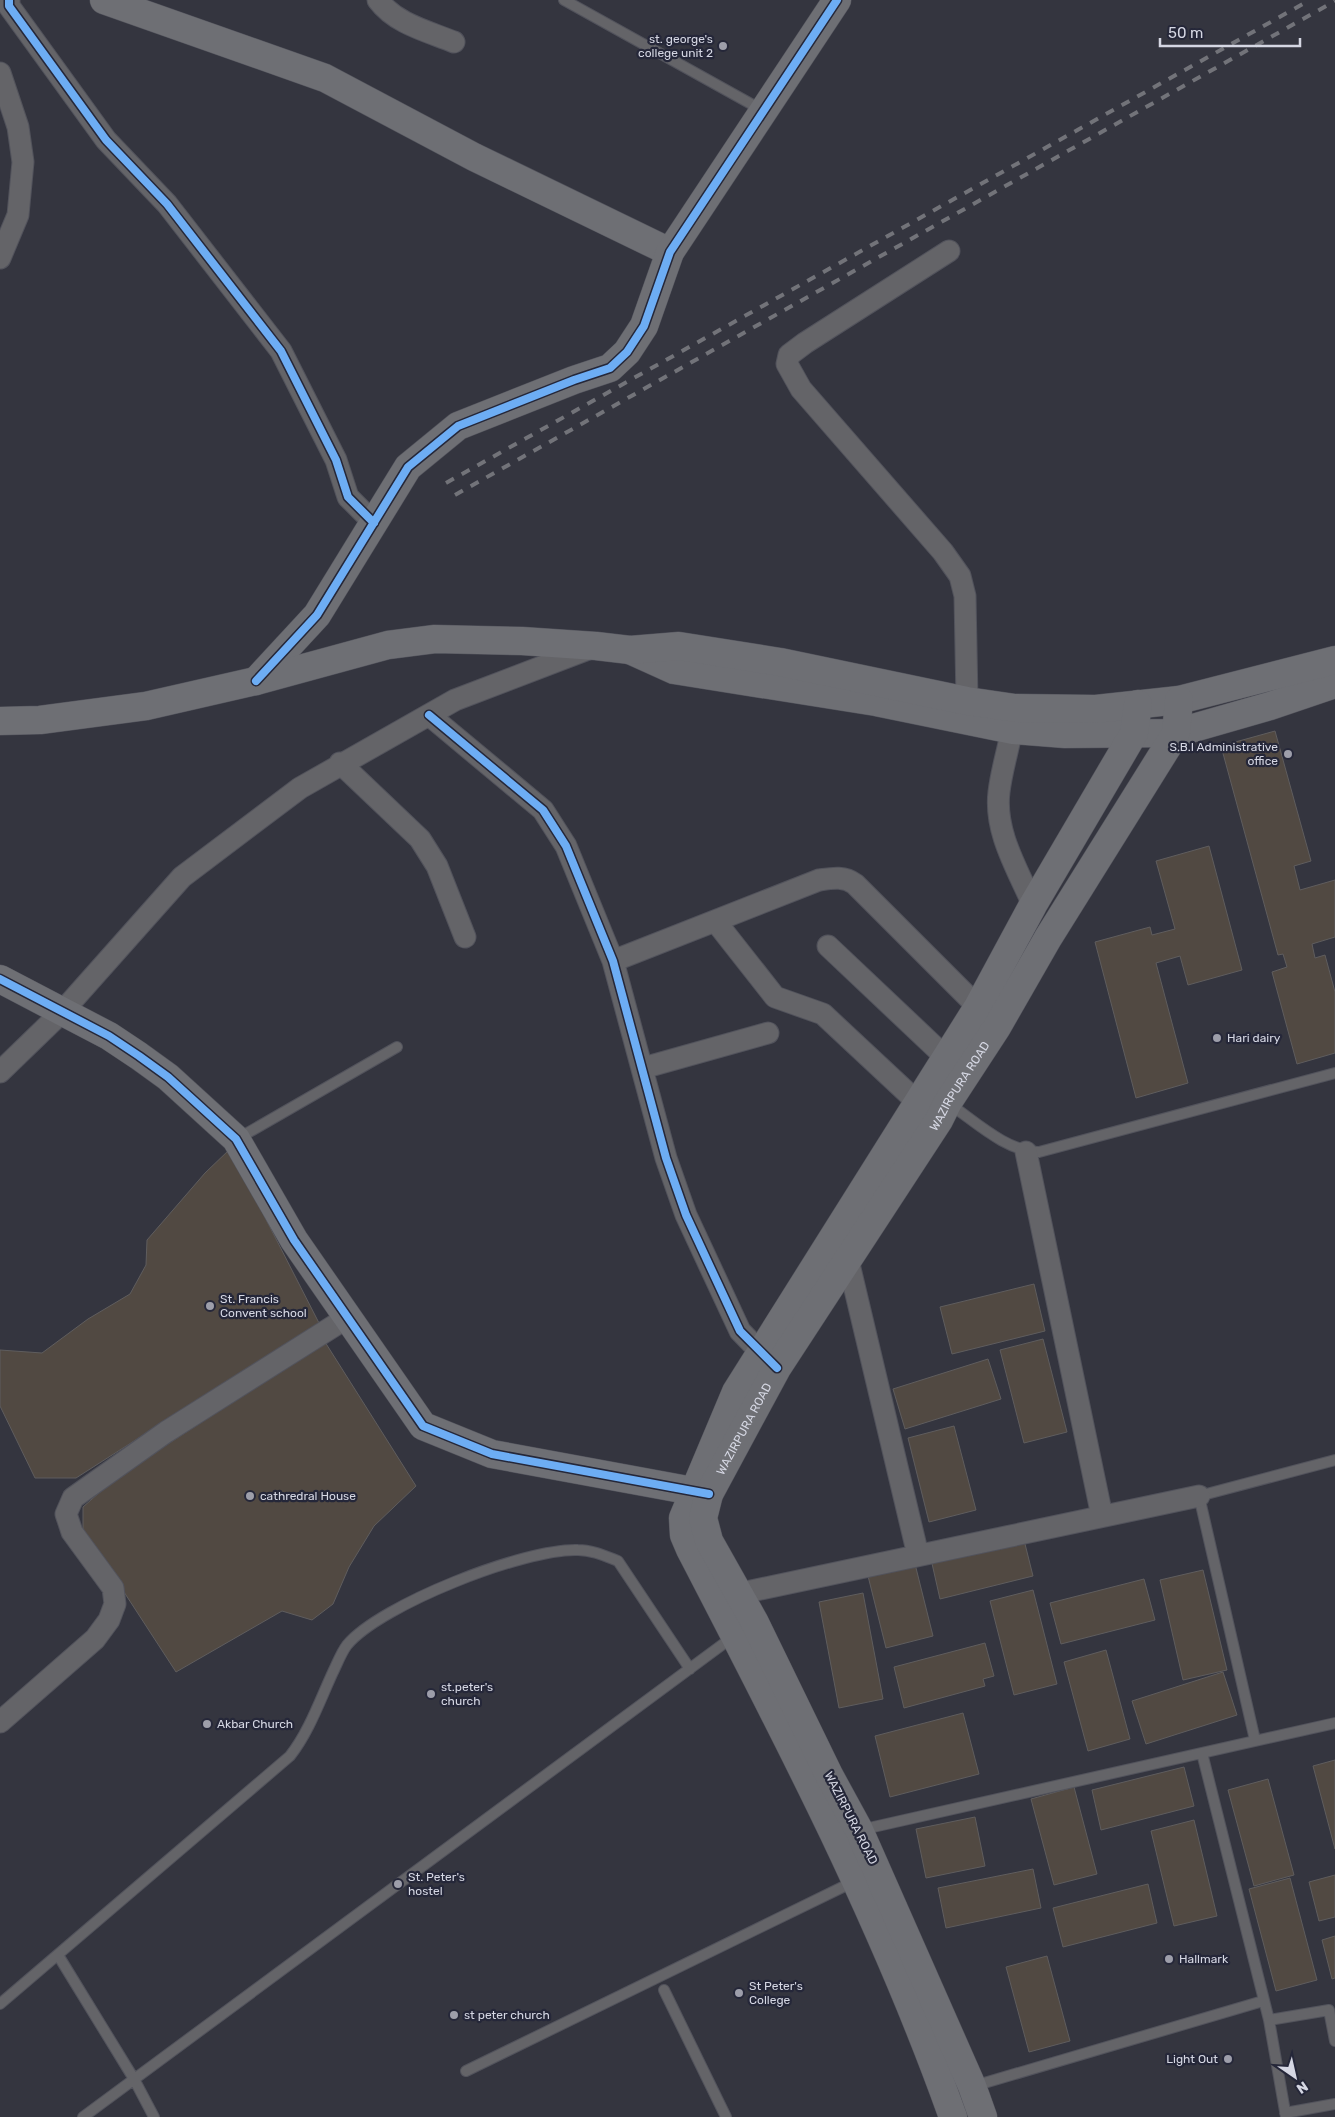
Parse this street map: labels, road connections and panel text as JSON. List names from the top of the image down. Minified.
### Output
{"streets":{"main road":["WAZIRPURA ROAD"]},"places":["st. george's college unit 2","S.B.I Administrative office","Hari dairy","St. Francis Convent school","cathredral House","st.peter's church","Akbar Church","St. Peter's hostel","Hallmark","St Peter's College","st peter church","Light Out"],"scale_bar":"50 m","north":"bottom right"}
